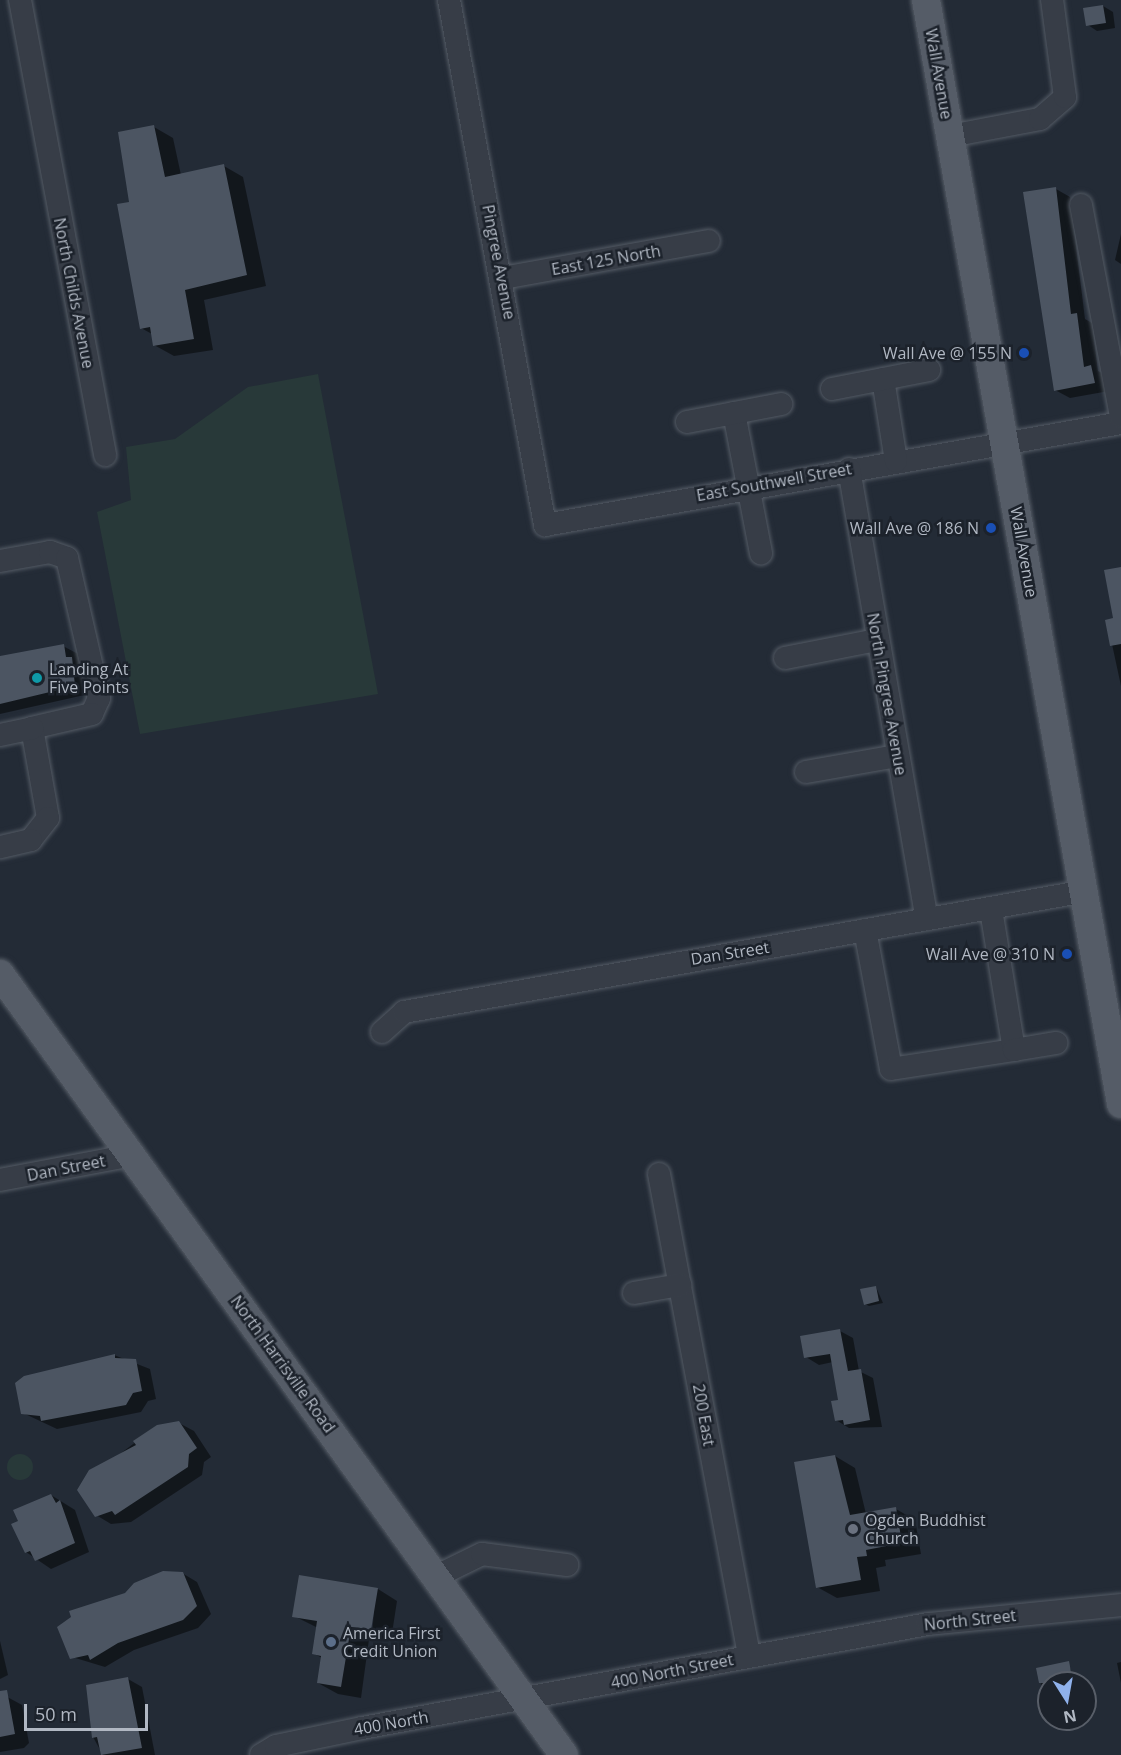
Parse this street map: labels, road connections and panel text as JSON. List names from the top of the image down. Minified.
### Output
{"streets":{"main road":["Wall Avenue","North Harrisville Road"],"street":["East 125 North","Pingree Avenue","North Childs Avenue","East Southwell Street","North Pingree Avenue","Dan Street","200 East","North Street","400 North Street","400 North"]},"crossings":[["Wall Avenue","East Southwell Street"],["Wall Avenue","Dan Street"],["East 125 North","Pingree Avenue"],["Pingree Avenue","East Southwell Street"],["East Southwell Street","North Pingree Avenue"],["North Pingree Avenue","Dan Street"],["Dan Street","North Harrisville Road"],["North Harrisville Road","400 North Street"],["North Harrisville Road","400 North"],["200 East","400 North Street"],["North Street","400 North Street"],["400 North Street","400 North"]],"places":["Wall Ave @ 155 N","Wall Ave @ 186 N","Landing At Five Points","Wall Ave @ 310 N","Ogden Buddhist Church","America First Credit Union"],"scale_bar":"50 m","north":"bottom"}
